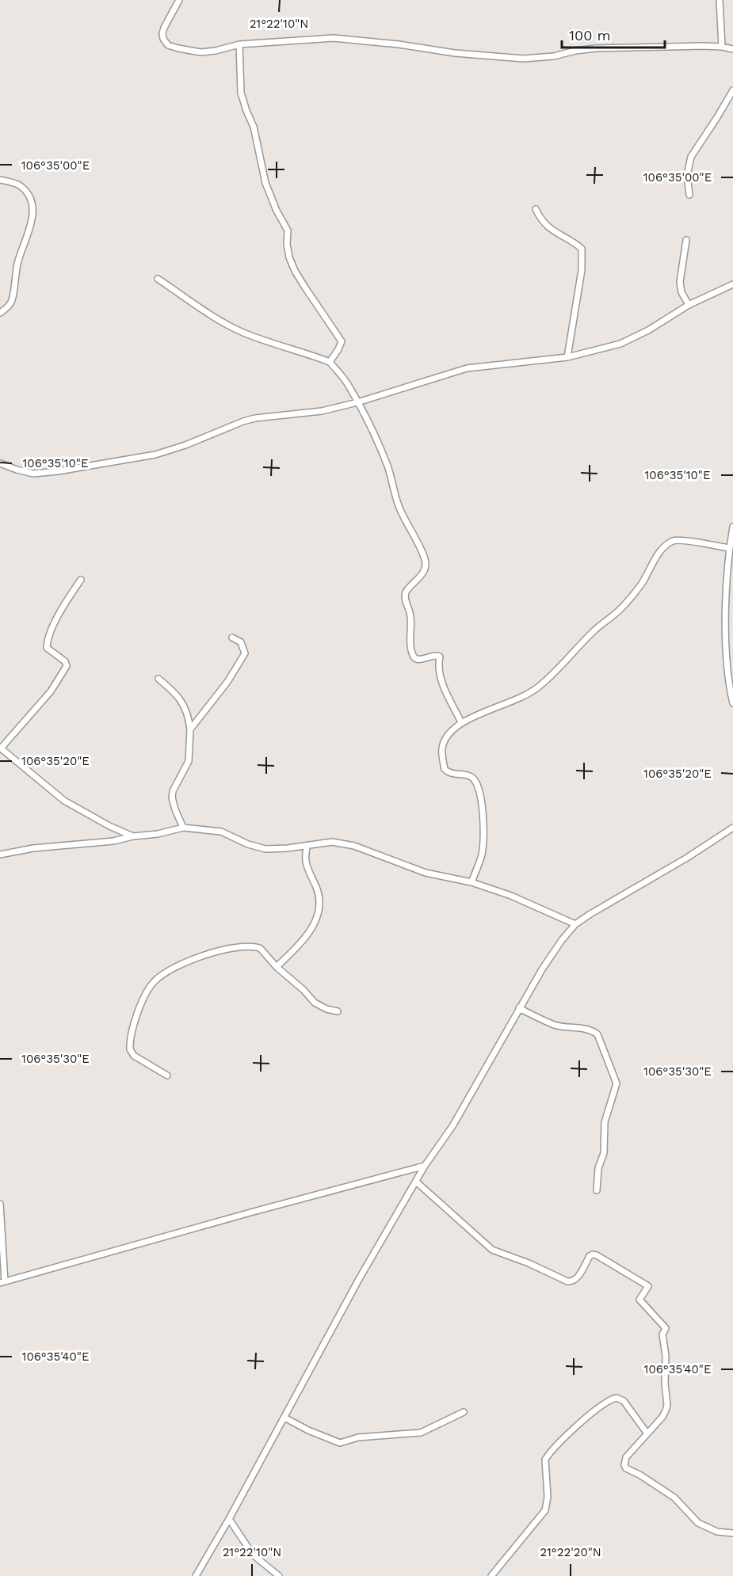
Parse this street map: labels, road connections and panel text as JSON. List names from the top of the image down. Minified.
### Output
{"scale_bar":"100 m","coordinates":["21°22'10\"N","106°35'00\"E","106°35'10\"E","106°35'20\"E","106°35'30\"E","106°35'40\"E","21°22'20\"N"]}
